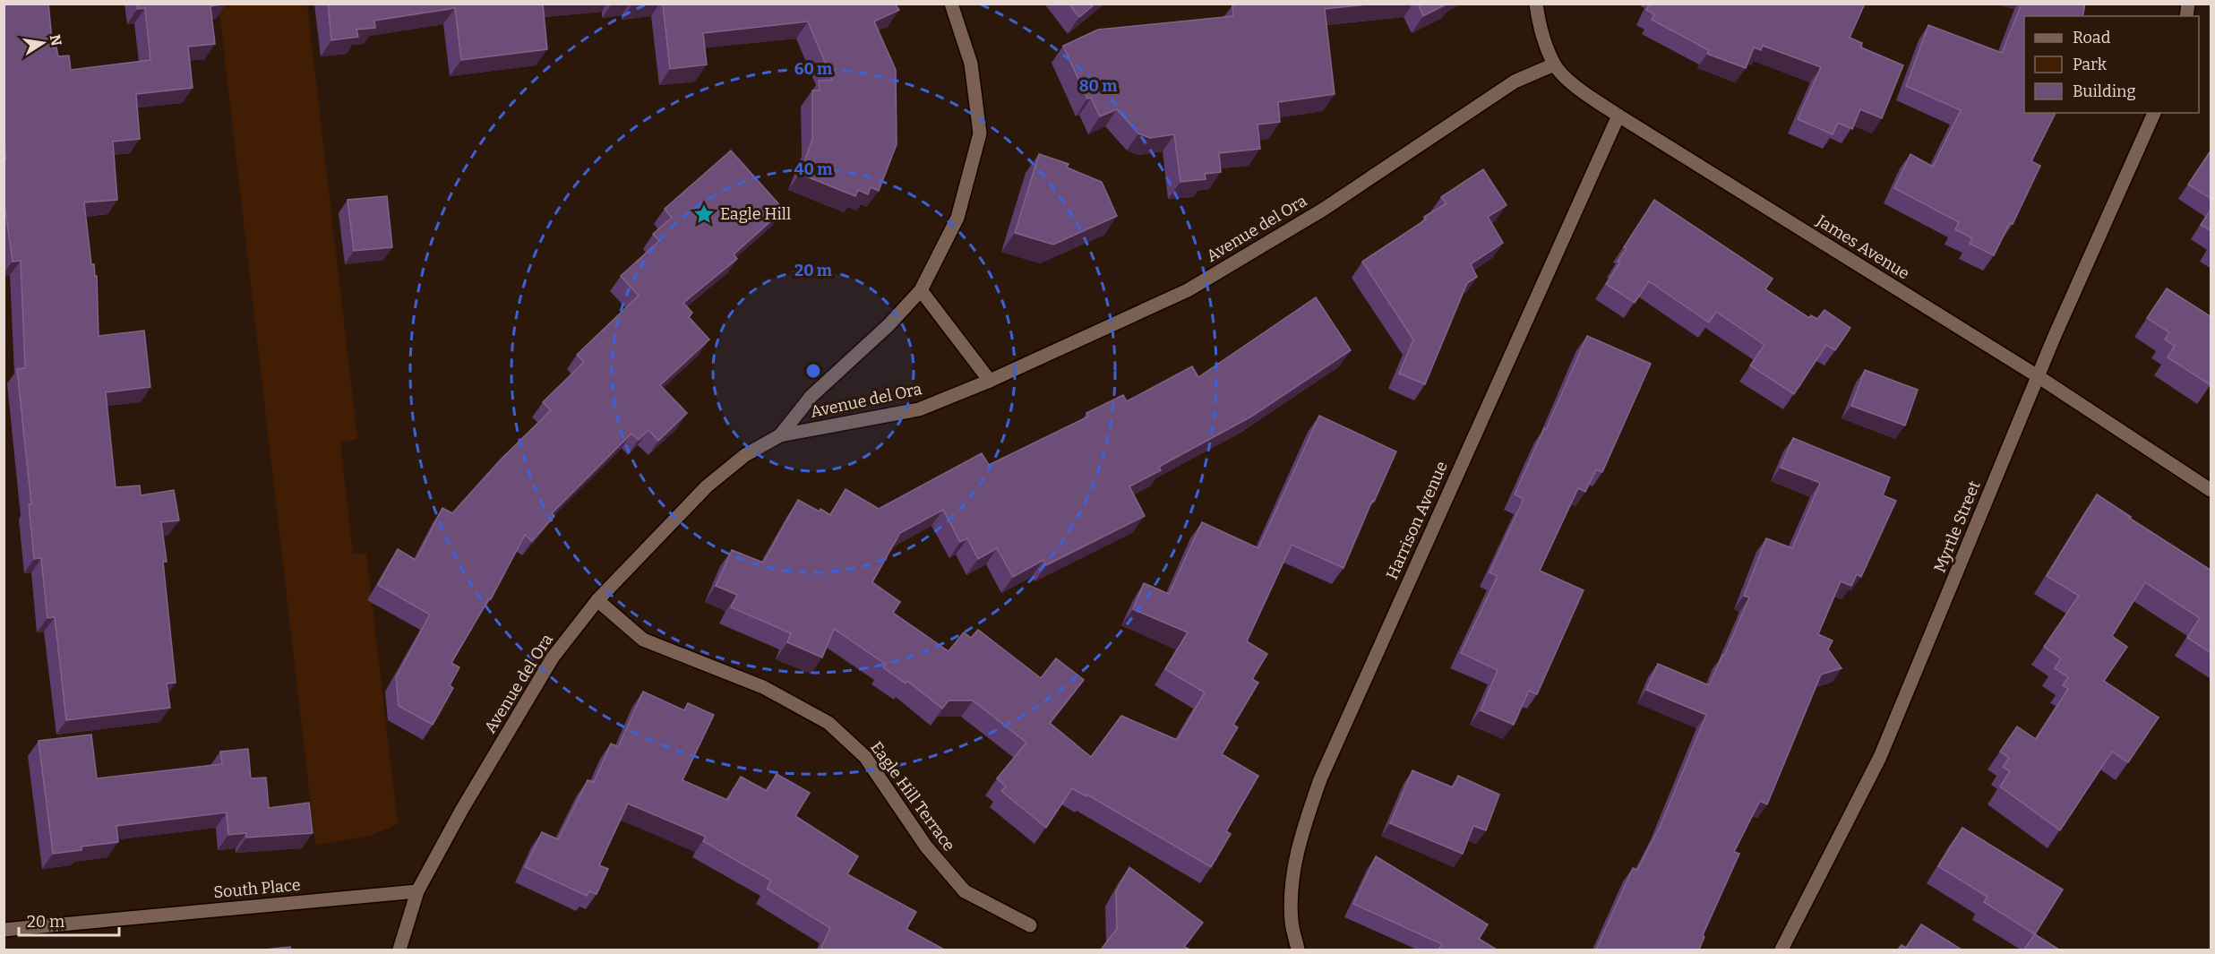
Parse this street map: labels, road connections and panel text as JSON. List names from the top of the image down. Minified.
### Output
{"streets":{"street":["Avenue del Ora","James Avenue","Harrison Avenue","Myrtle Street","Eagle Hill Terrace","South Place"]},"crossings":[["Avenue del Ora","James Avenue"],["Avenue del Ora","Eagle Hill Terrace"],["Avenue del Ora","South Place"],["James Avenue","Harrison Avenue"],["James Avenue","Myrtle Street"]],"places":{"place":["Eagle Hill"]},"legend":["Road","Park","Building"],"scale_bar":"20 m","north":"right","rings":["60 m","80 m","40 m","20 m"]}
